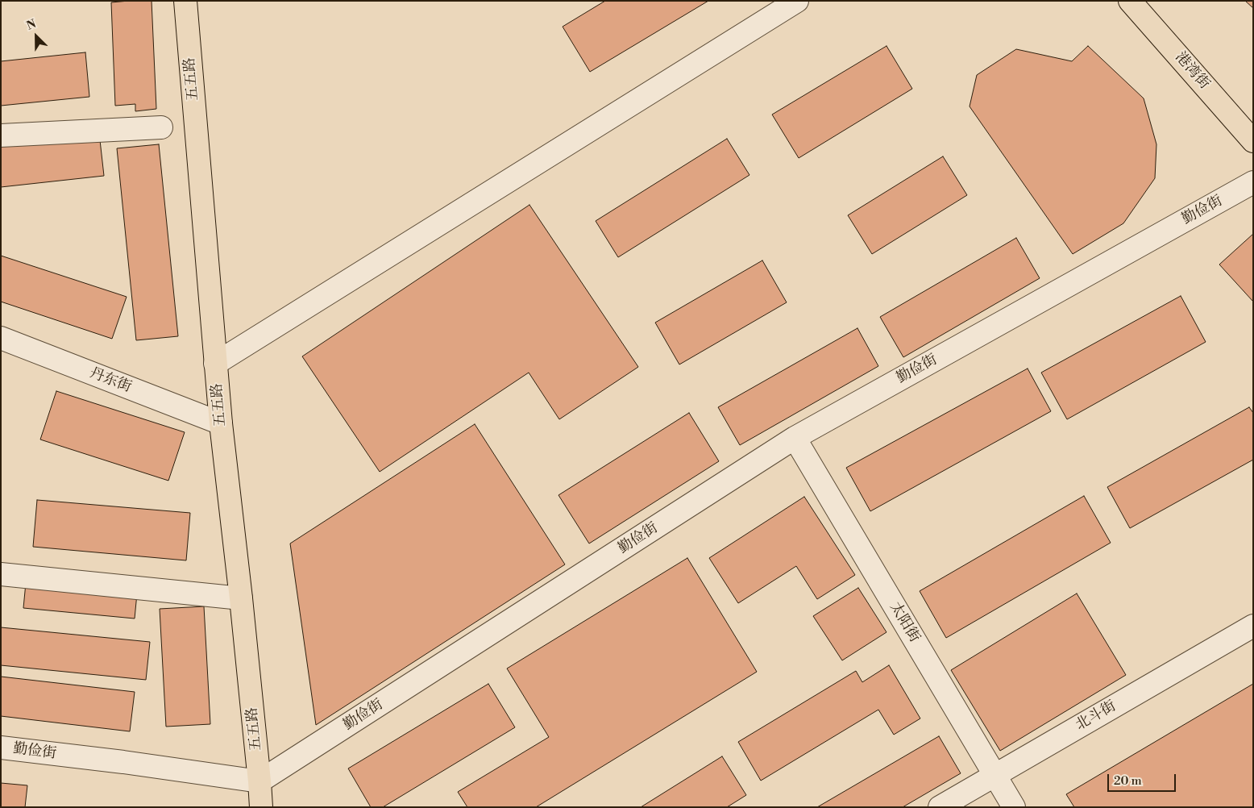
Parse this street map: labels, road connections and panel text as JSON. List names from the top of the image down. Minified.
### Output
{"streets":{"main road":["港湾街","五五路"],"street":["勤俭街","丹东街","太阳街","北斗街"]},"crossings":[["五五路","勤俭街"],["五五路","丹东街"],["勤俭街","太阳街"],["太阳街","北斗街"]],"scale_bar":"20 m","north":"top left"}
